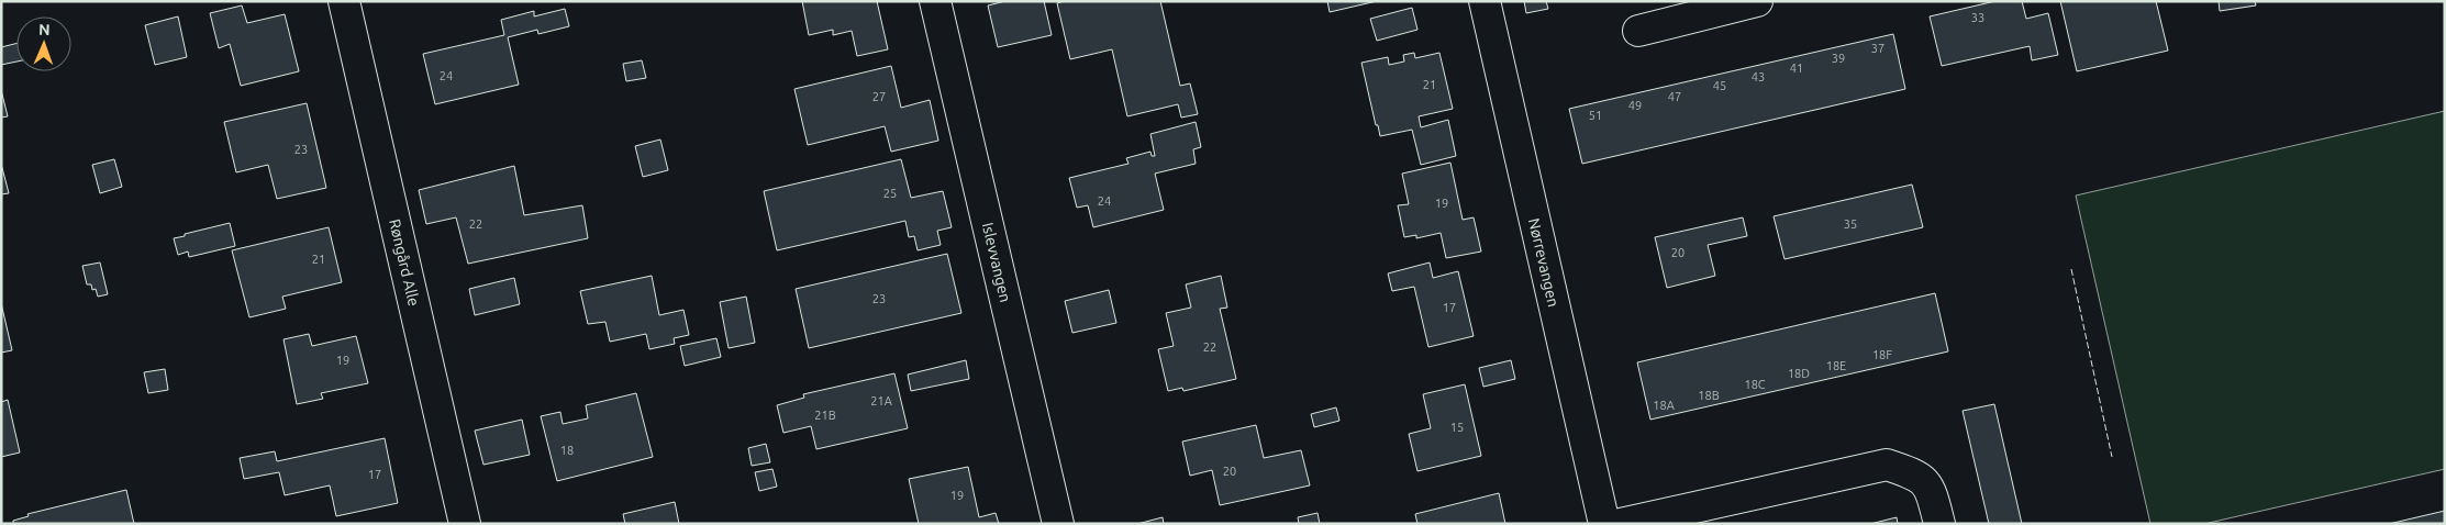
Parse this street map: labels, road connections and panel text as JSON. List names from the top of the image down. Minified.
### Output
{"streets":{"street":["Røngård Alle","Islevvangen","Nørrevangen"]},"house_numbers":["33","37","39","41","24","43","21","45","27","47","49","51","23","25","24","19","22","35","20","21","23","17","22","18F","19","18E","18D","18C","18B","21A","18A","21B","15","18","20","17","19"],"north":"top"}
